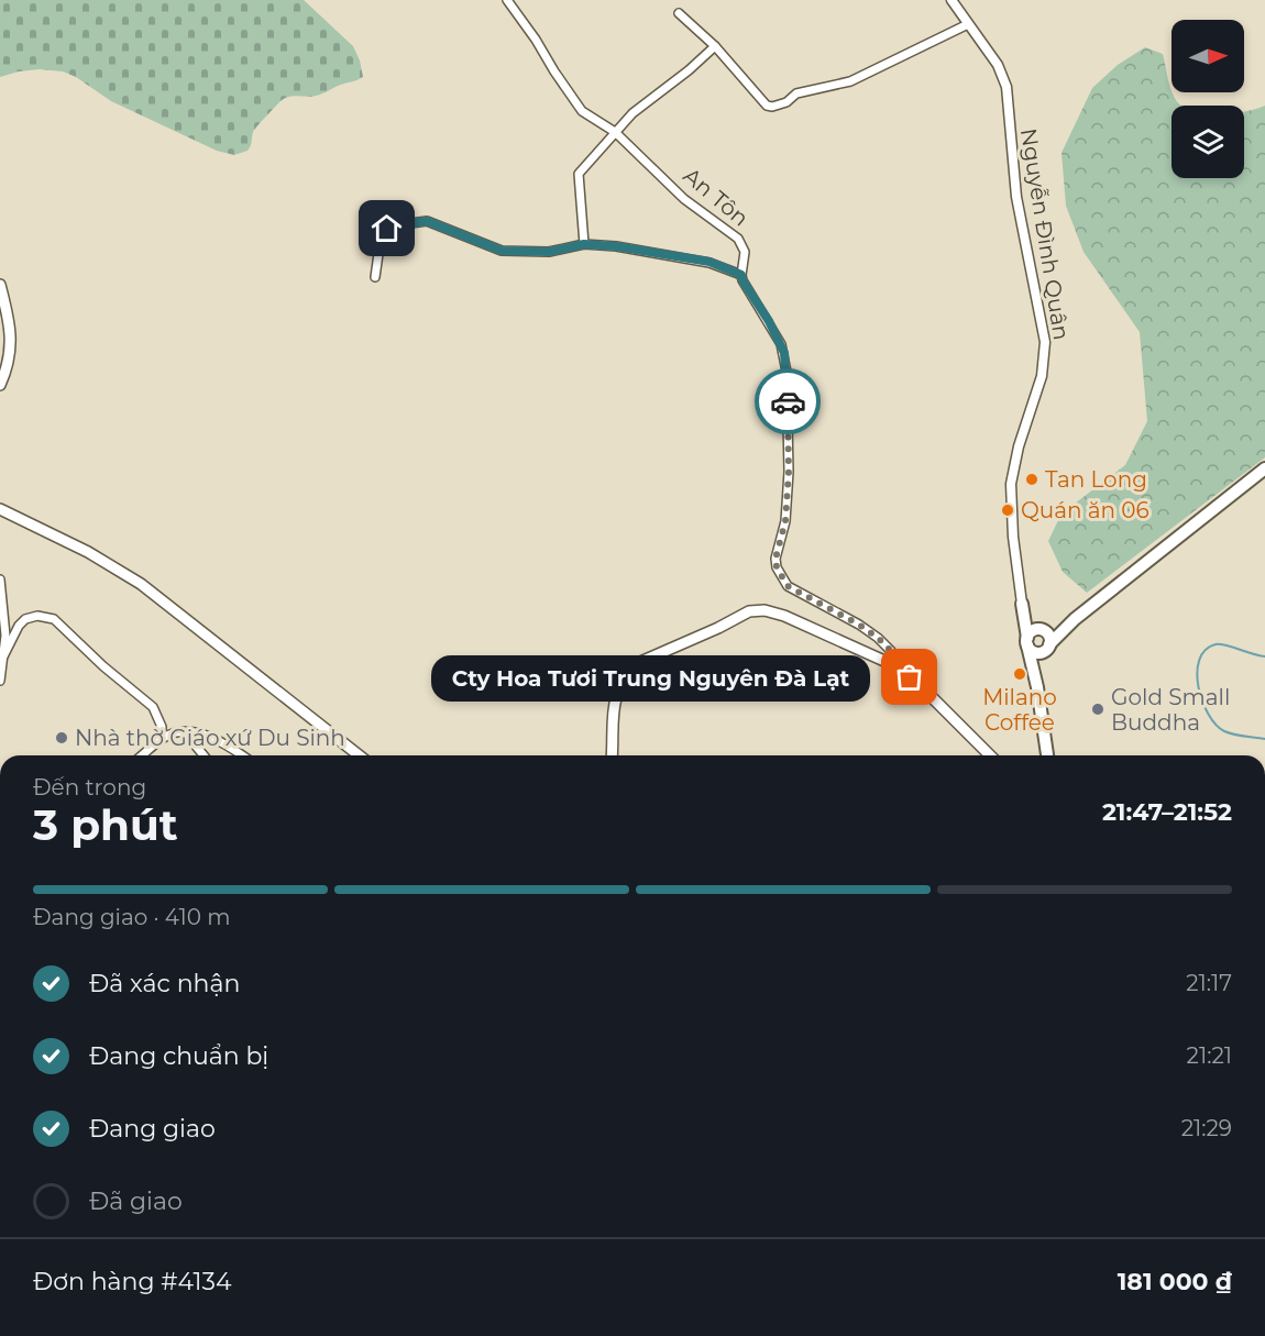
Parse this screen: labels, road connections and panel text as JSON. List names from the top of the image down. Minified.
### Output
{"streets":{"main road":["An Tôn"],"street":["Nguyễn Đình Quân"]},"places":["Tan Long","Quán ăn 06","Milano Coffee","Cty Hoa Tươi Trung Nguyên Đà Lạt","Gold Small Buddha","Nhà thờ Giáo xứ Du Sinh"],"north":"right","page":{"bubble":"Cty Hoa Tươi Trung Nguyên Đà Lạt","heading":["3 phút","Đến trong","21:47–21:52"],"panel":["Đơn hàng #4134","181 000 ₫"],"bar":"Đang giao · 410 m","list":[["Đã xác nhận","21:17"],["Đang chuẩn bị","21:21"],["Đang giao","21:29"],"Đã giao"]}}
